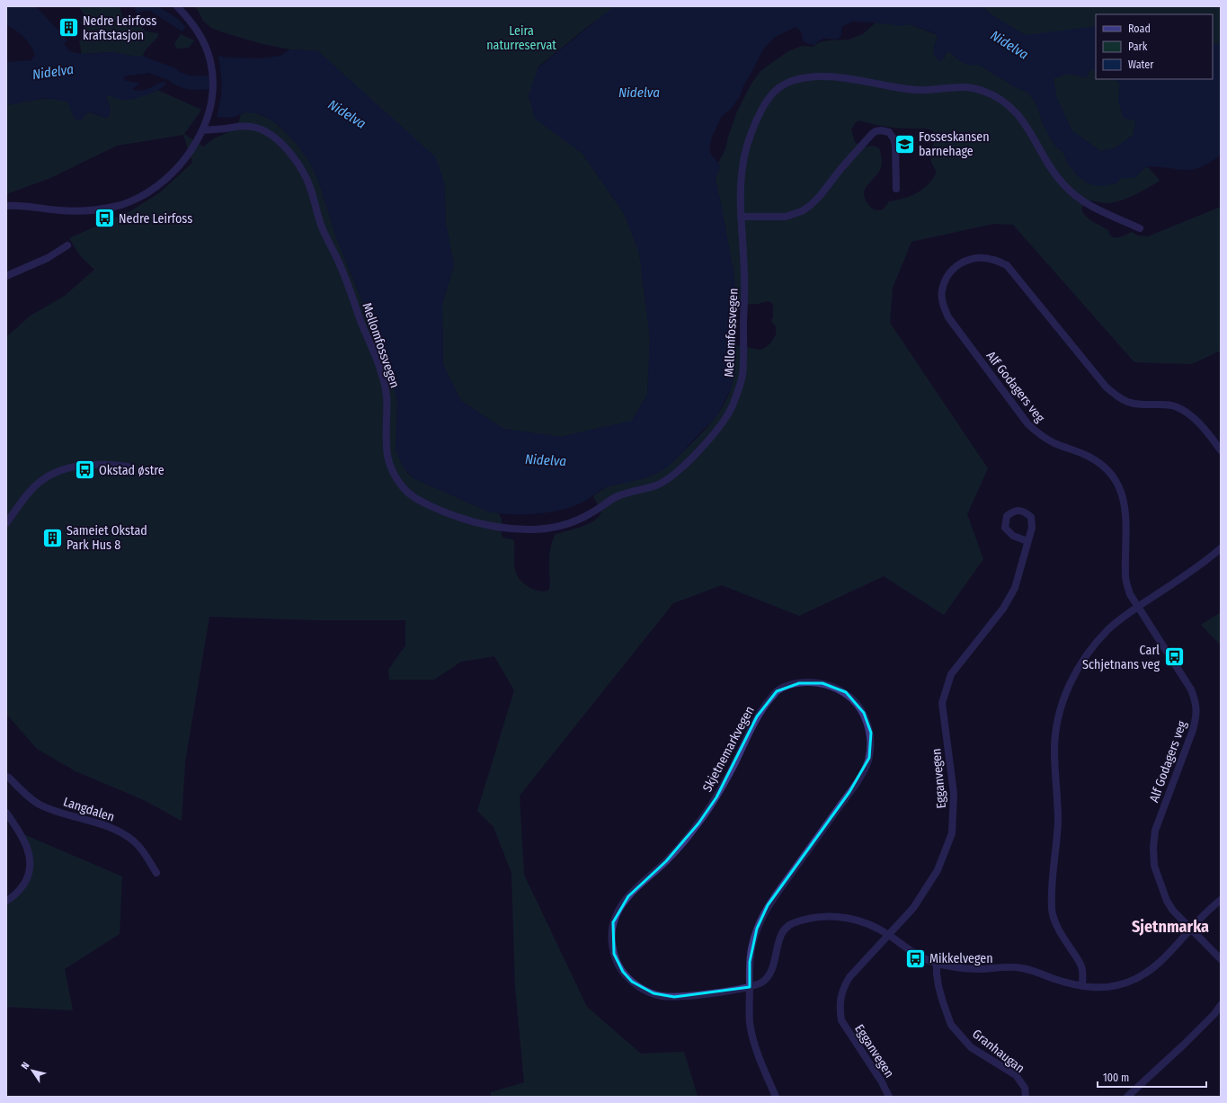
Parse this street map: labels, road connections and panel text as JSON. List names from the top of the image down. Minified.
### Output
{"streets":{"street":["Mellomfossvegen","Alf Godagers veg","Skjetnemarkvegen","Egganvegen","Langdalen","Granhaugan"]},"districts":["Sjetnmarka"],"water":["Nidelva"],"parks":["Leira naturreservat"],"places":{"building":["Nedre Leirfoss kraftstasjon","Sameiet Okstad Park Hus 8"],"school or university":["Fosseskansen barnehage"],"bus stop":["Nedre Leirfoss","Okstad østre","Carl Schjetnans veg","Mikkelvegen"]},"legend":["Road","Park","Water"],"scale_bar":"100 m","north":"top left"}
